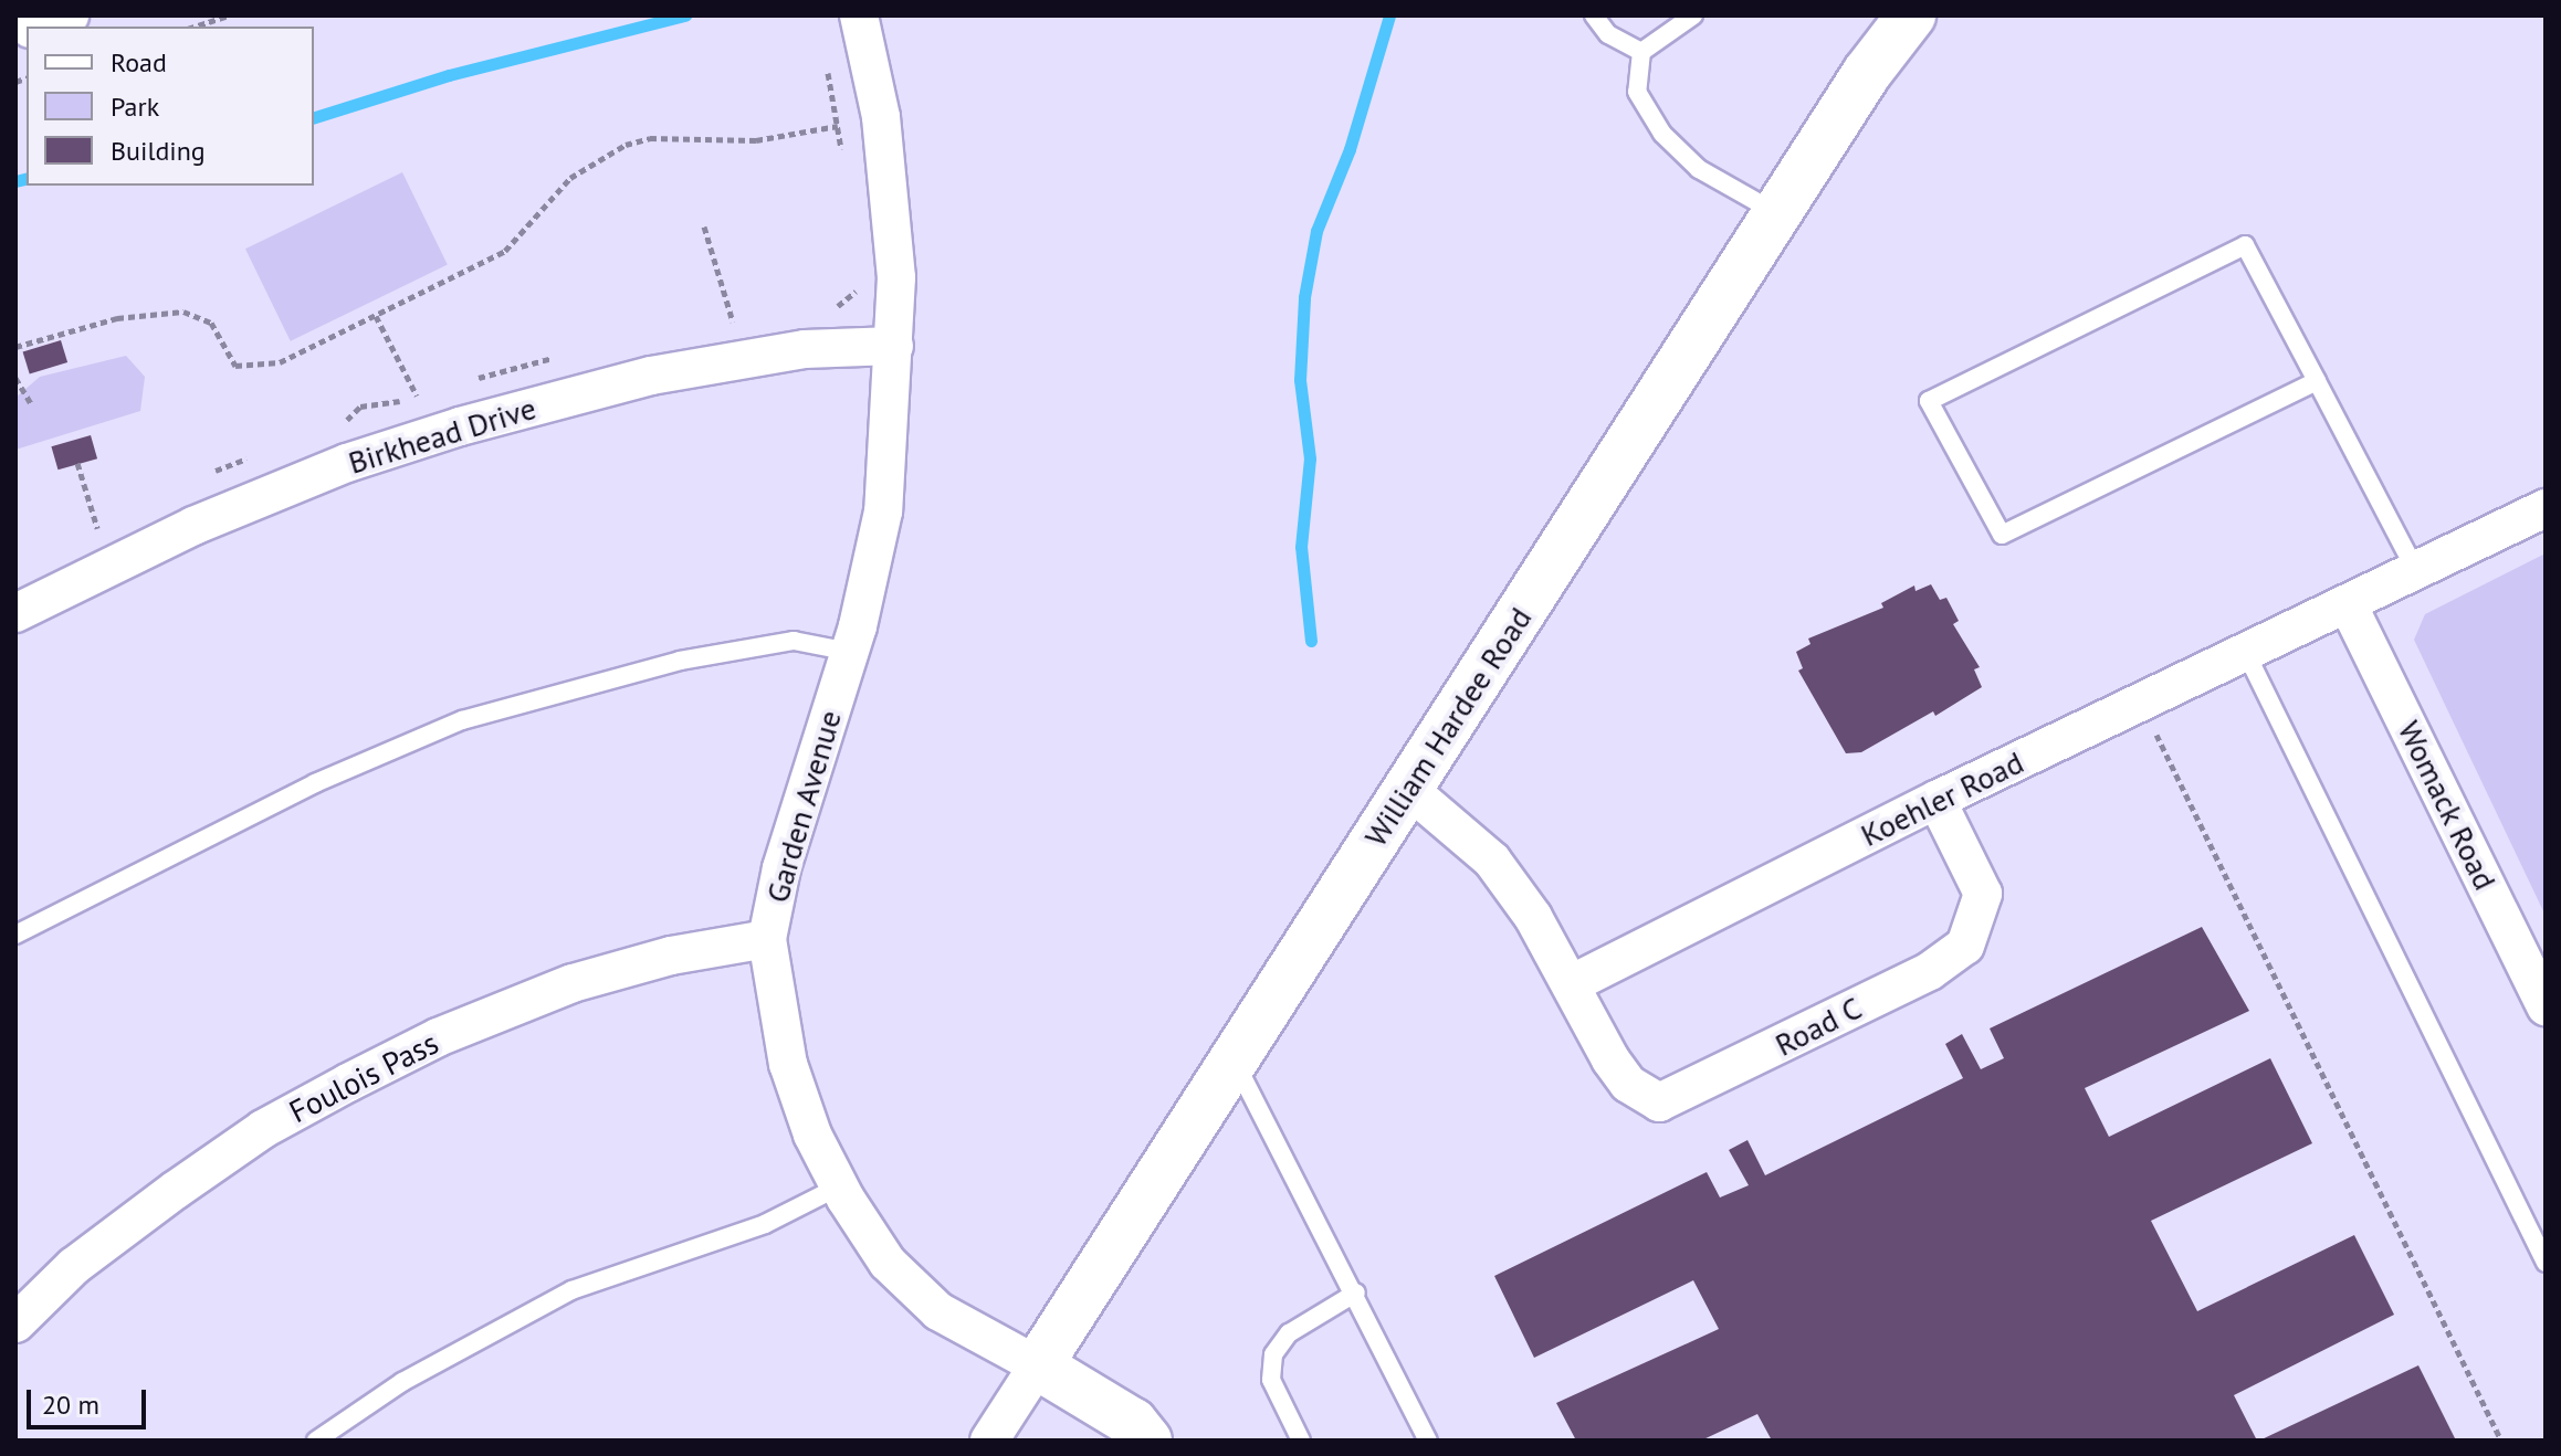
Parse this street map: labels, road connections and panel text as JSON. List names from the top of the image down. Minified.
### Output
{"streets":{"street":["Birkhead Drive","William Hardee Road","Koehler Road","Womack Road","Garden Avenue","Road C","Foulois Pass"]},"crossings":[["Birkhead Drive","Garden Avenue"],["William Hardee Road","Garden Avenue"],["Koehler Road","Womack Road"],["Koehler Road","Road C"],["Garden Avenue","Foulois Pass"]],"legend":["Road","Park","Building"],"scale_bar":"20 m"}
